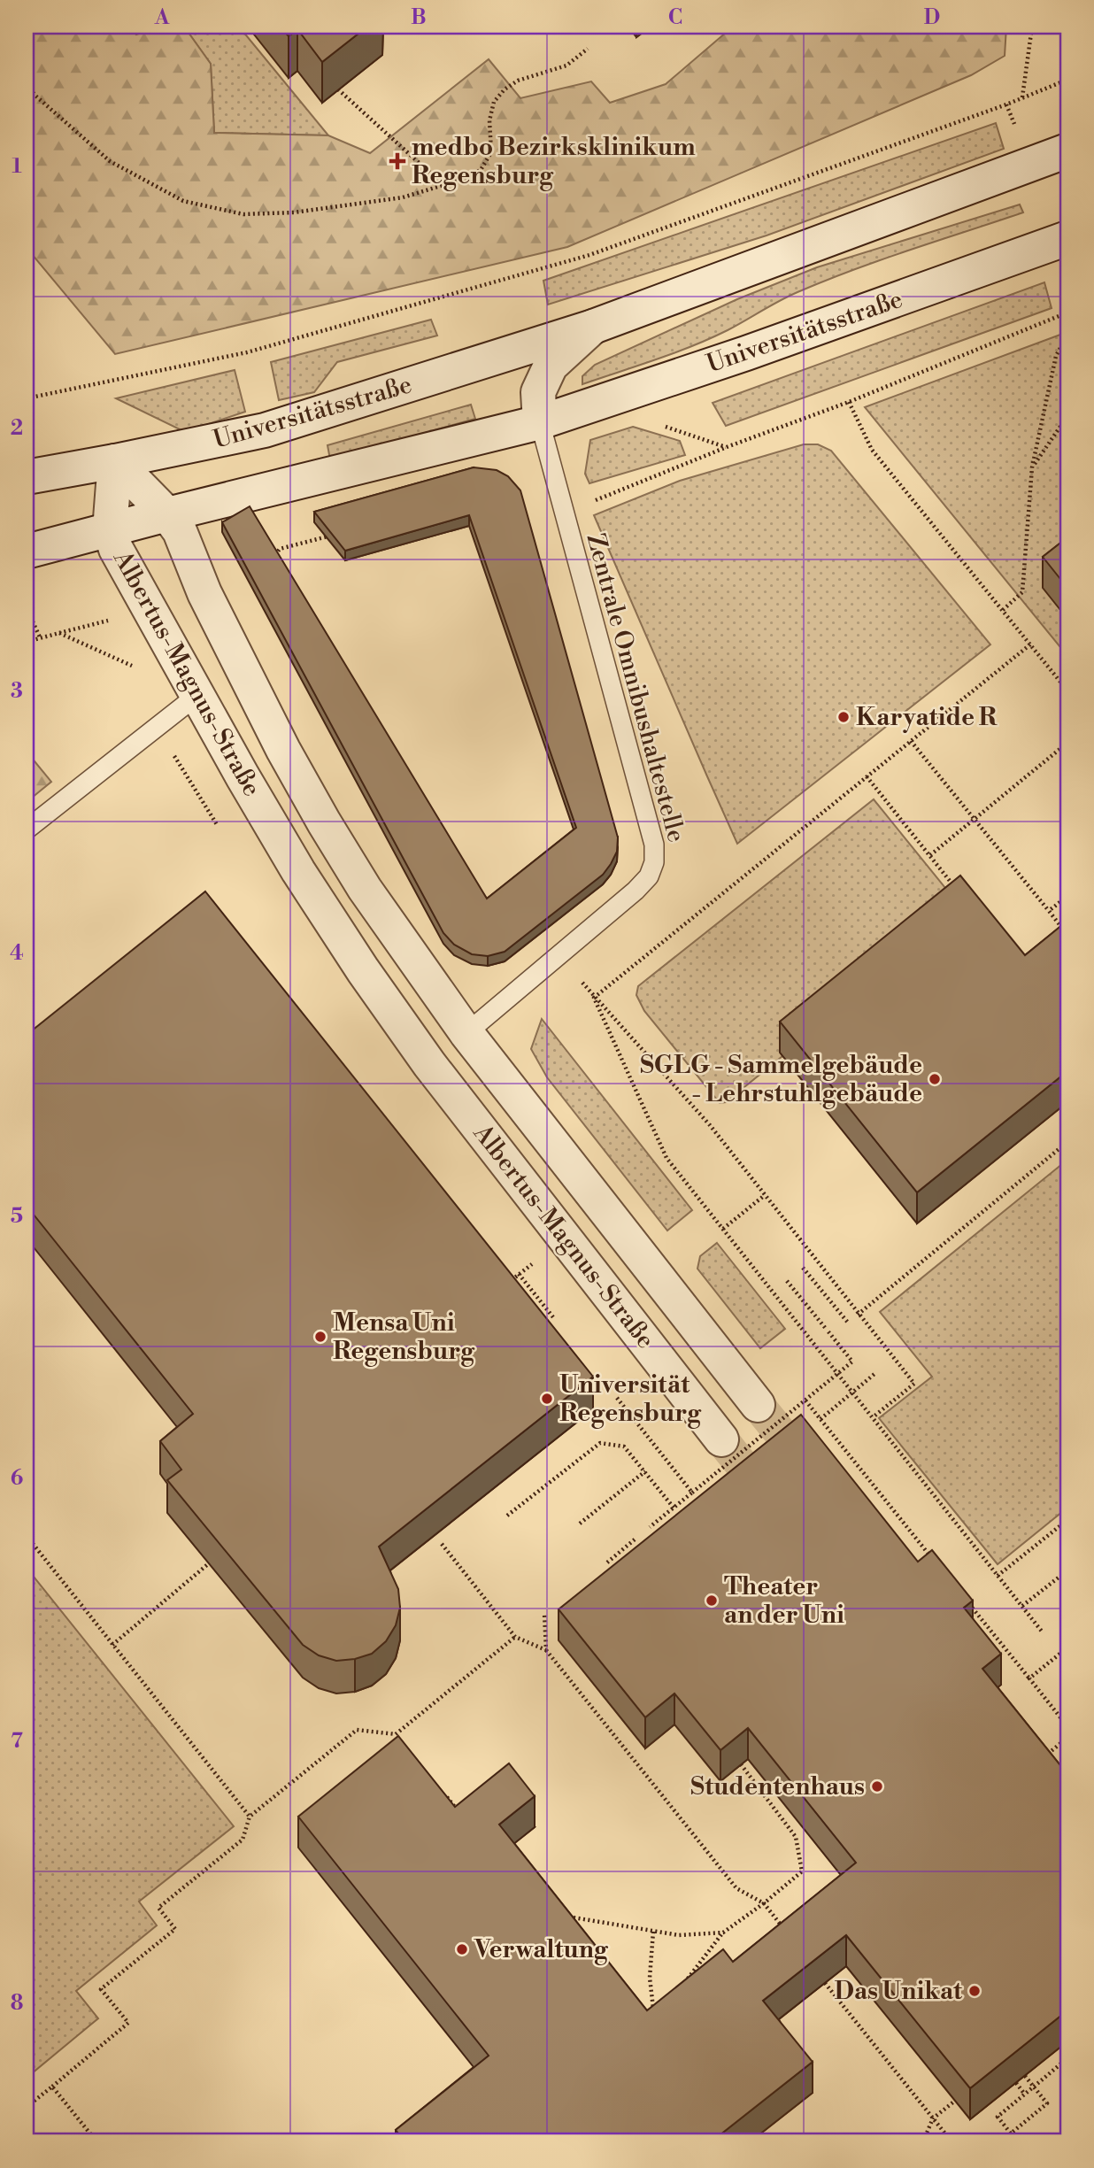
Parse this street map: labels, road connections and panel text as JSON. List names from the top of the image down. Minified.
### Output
{"streets":{"street":["Universitätsstraße","Albertus-Magnus-Straße"],"lane":["Zentrale Omnibushaltestelle"]},"crossings":[["Universitätsstraße","Albertus-Magnus-Straße"],["Universitätsstraße","Zentrale Omnibushaltestelle"],["Albertus-Magnus-Straße","Zentrale Omnibushaltestelle"]],"places":{"health":["medbo Bezirksklinikum Regensburg"],"other":["Karyatide R","SGLG - Sammelgebäude - Lehrstuhlgebäude","Mensa Uni Regensburg","Universität Regensburg","Theater an der Uni","Studentenhaus","Verwaltung","Das Unikat"]},"grid":{"columns":["A","B","C","D"],"rows":["1","2","3","4","5","6","7","8"]}}
